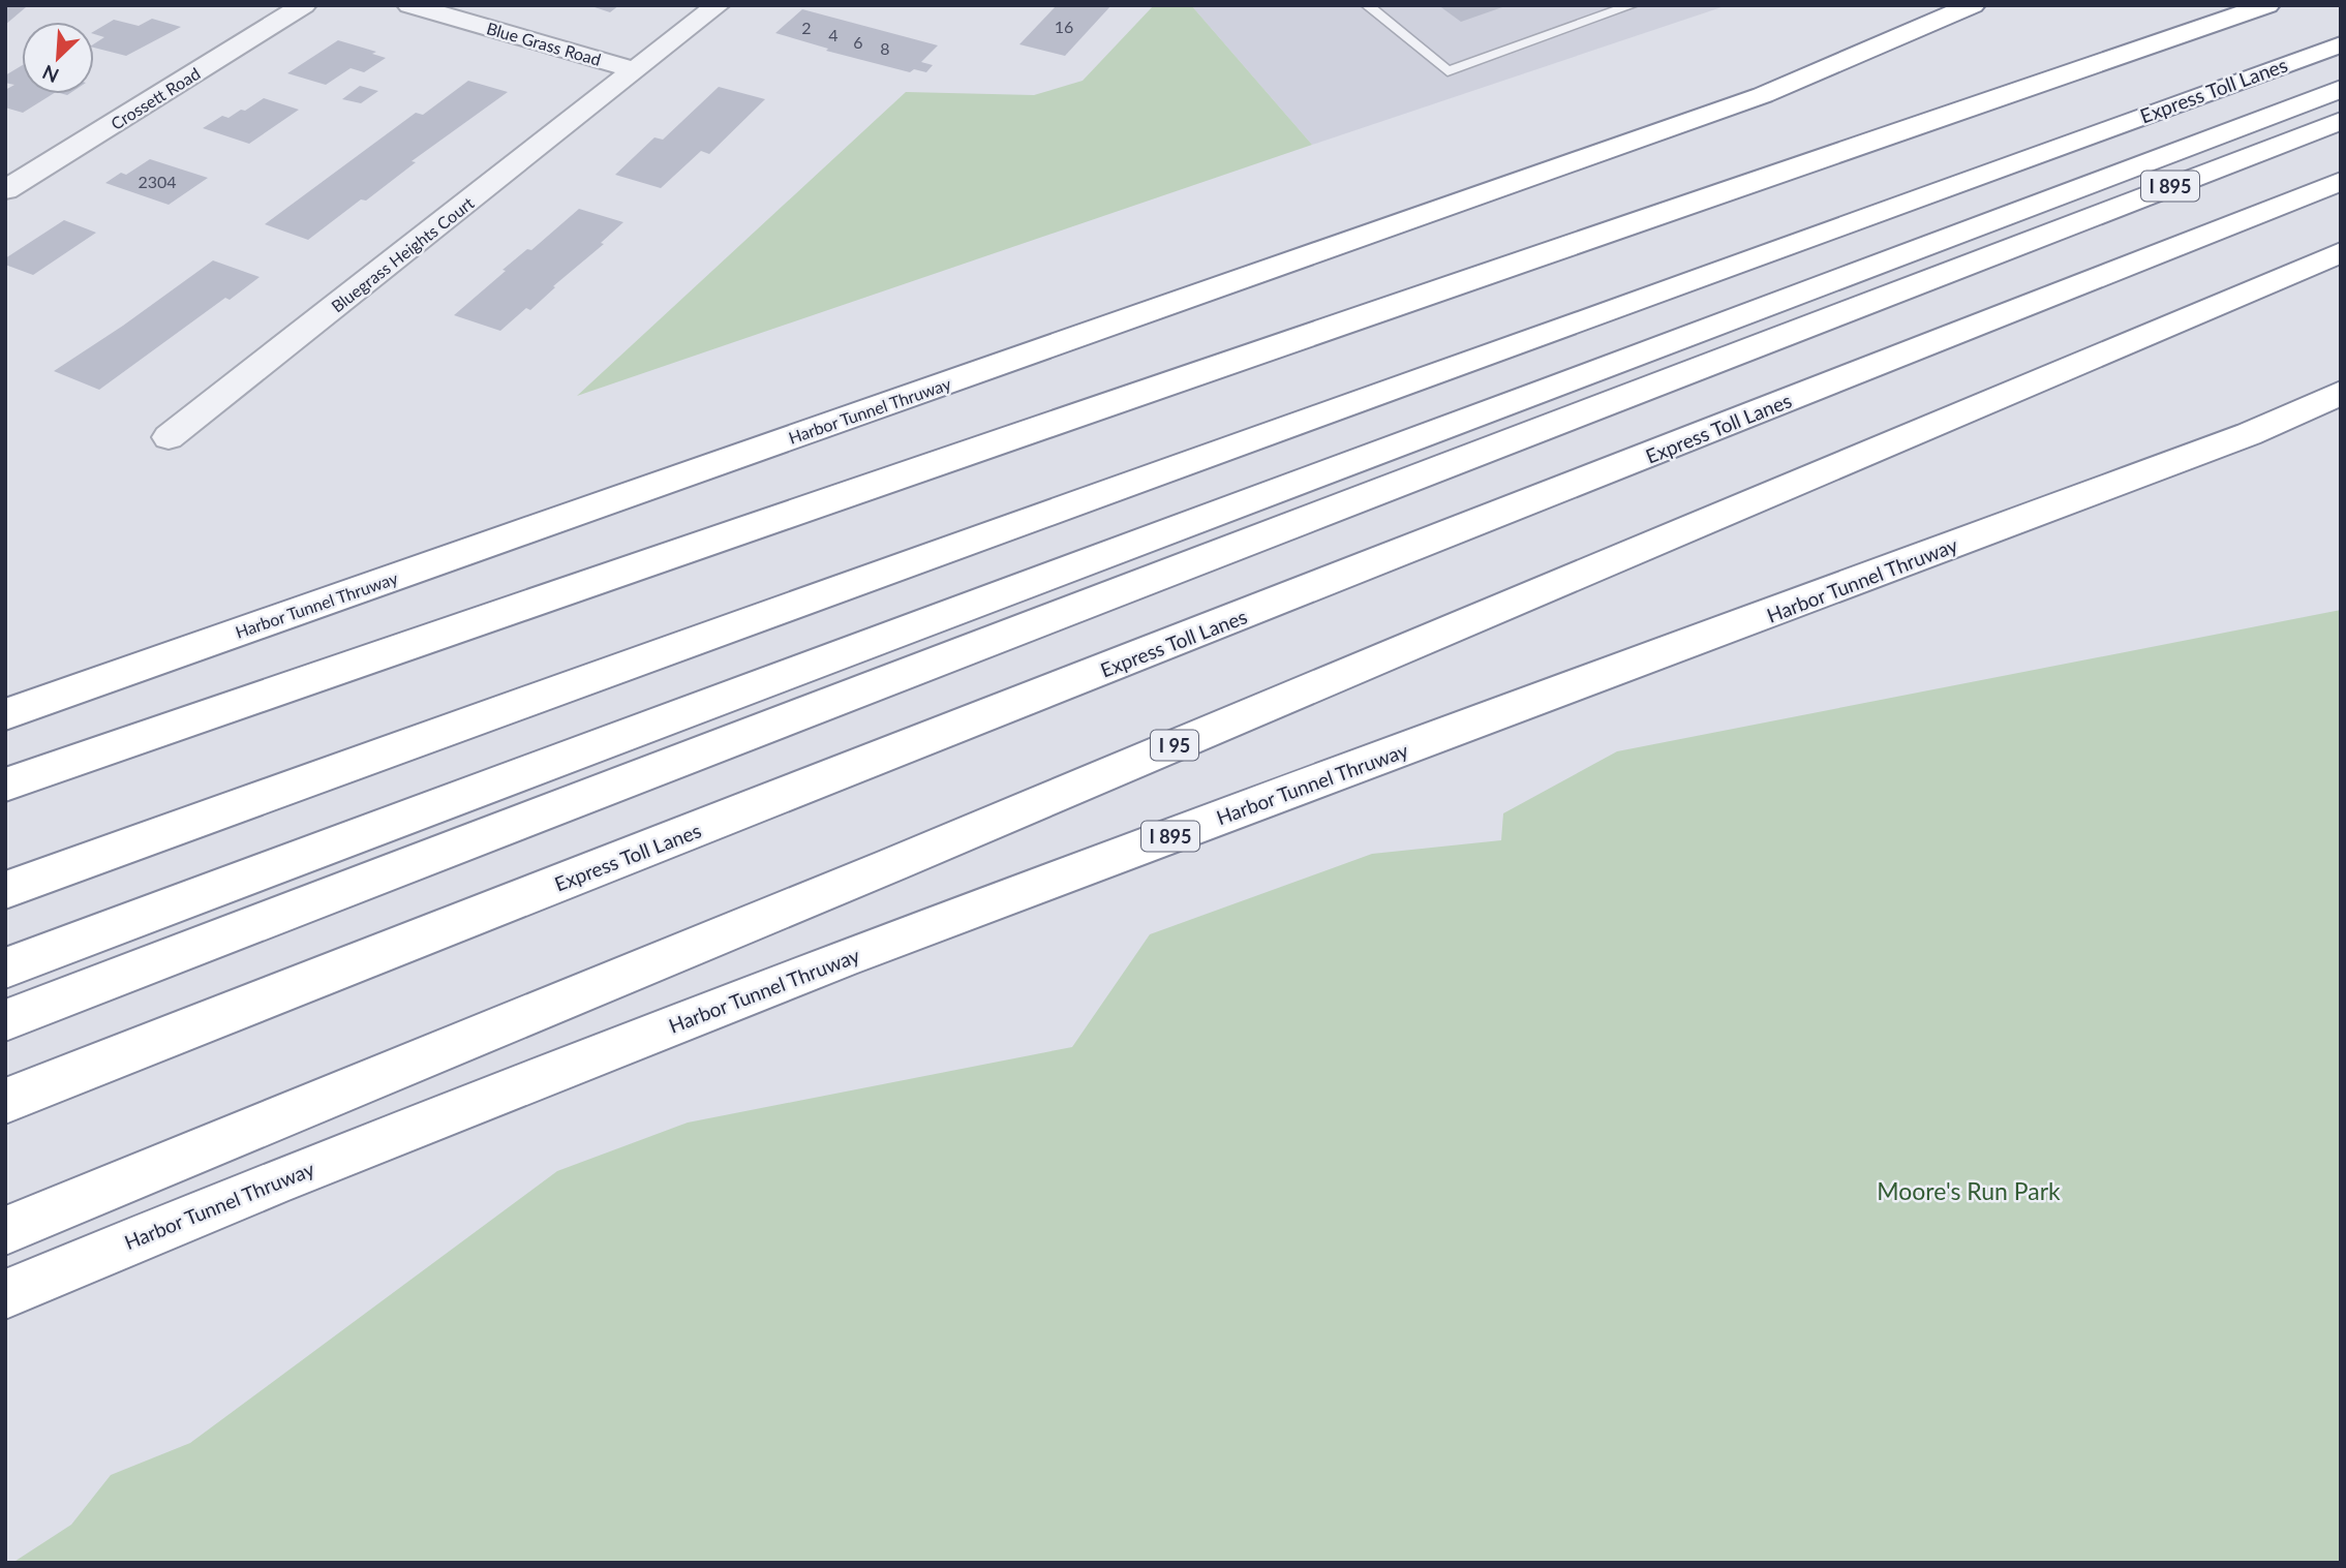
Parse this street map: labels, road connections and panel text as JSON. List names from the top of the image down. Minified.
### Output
{"streets":{"highway":["Express Toll Lanes","I 895","Harbor Tunnel Thruway","I 95"],"street":["Blue Grass Road","Crossett Road","Bluegrass Heights Court"]},"crossings":[["Blue Grass Road","Bluegrass Heights Court"]],"parks":["Moore's Run Park"],"house_numbers":["16","2","4","6","8","2304"],"north":"bottom left"}
